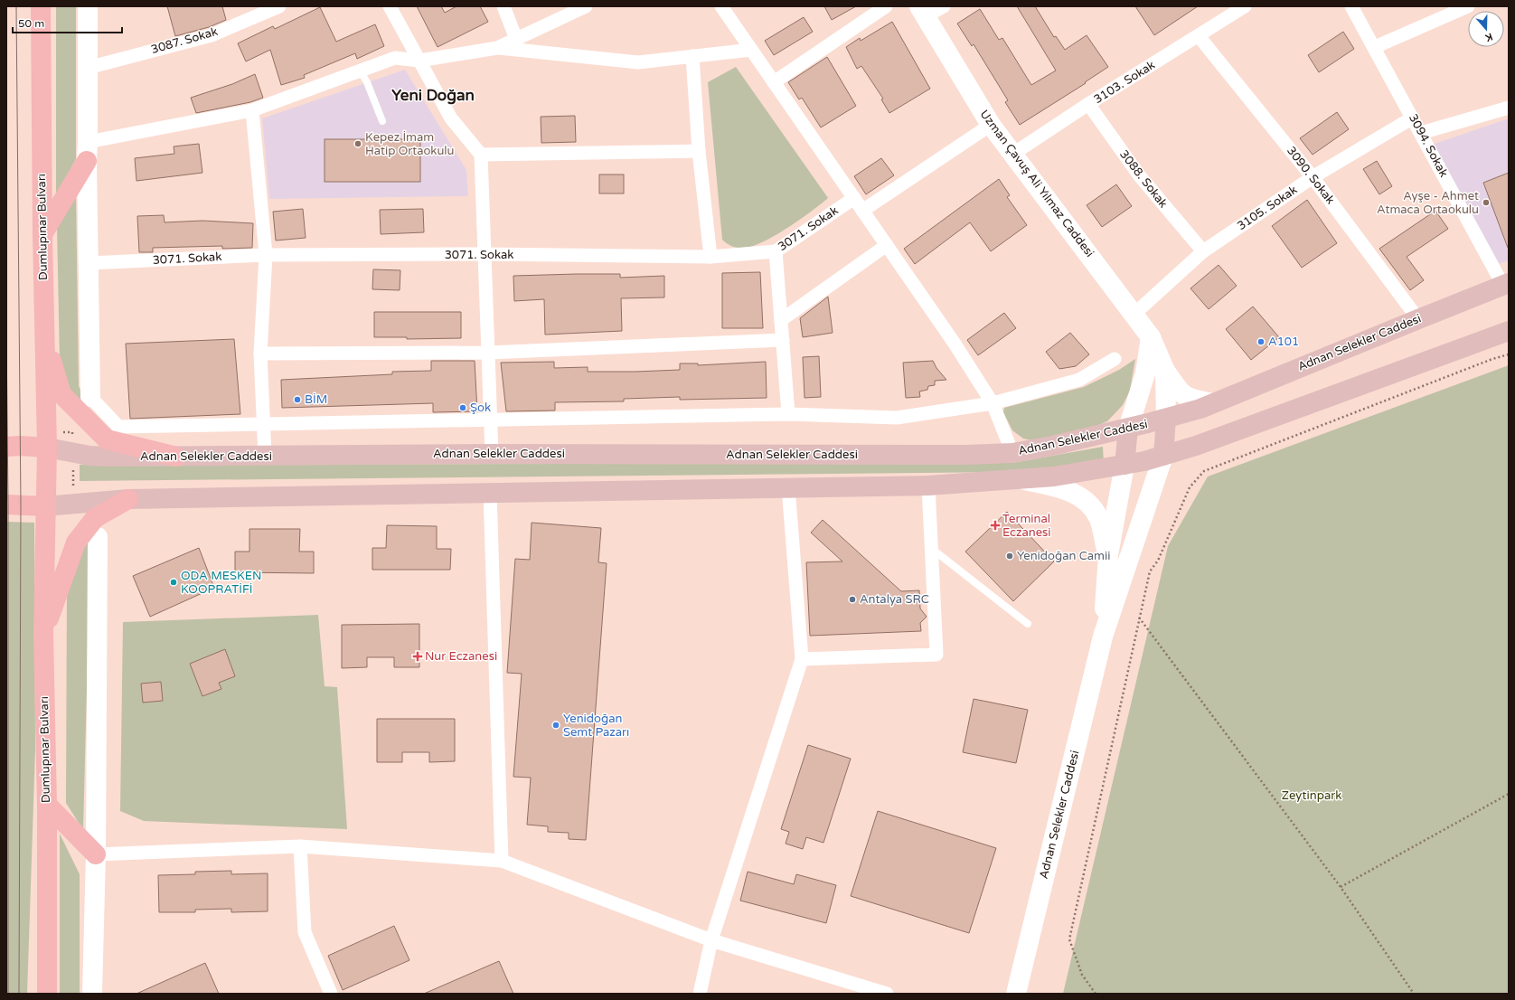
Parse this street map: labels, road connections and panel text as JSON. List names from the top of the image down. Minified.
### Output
{"streets":{"highway":["Dumlupınar Bulvarı"],"main road":["Adnan Selekler Caddesi"],"street":["3087. Sokak","3103. Sokak","3094. Sokak","3090. Sokak","3088. Sokak","Uzman Çavuş Ali Yılmaz Caddesi","3105. Sokak","3071. Sokak"]},"crossings":[["3103. Sokak","3090. Sokak"],["3103. Sokak","3088. Sokak"],["3103. Sokak","Uzman Çavuş Ali Yılmaz Caddesi"],["3094. Sokak","3105. Sokak"],["3094. Sokak","Adnan Selekler Caddesi"],["3090. Sokak","3105. Sokak"],["3090. Sokak","Adnan Selekler Caddesi"],["3088. Sokak","3105. Sokak"],["Uzman Çavuş Ali Yılmaz Caddesi","3105. Sokak"],["Dumlupınar Bulvarı","Adnan Selekler Caddesi"]],"districts":["Yeni Doğan"],"parks":["Zeytinpark"],"places":{"other":["Kepez İmam Hatip Ortaokulu","Ayşe - Ahmet Atmaca Ortaokulu","A101","BİM","Şok","Yenidoğan Camii","ODA MESKEN KOOPRATİFİ","Antalya SRC","Yenidoğan Semt Pazarı"],"health":["Terminal Eczanesi","Nur Eczanesi"]},"scale_bar":"50 m","north":"bottom"}
